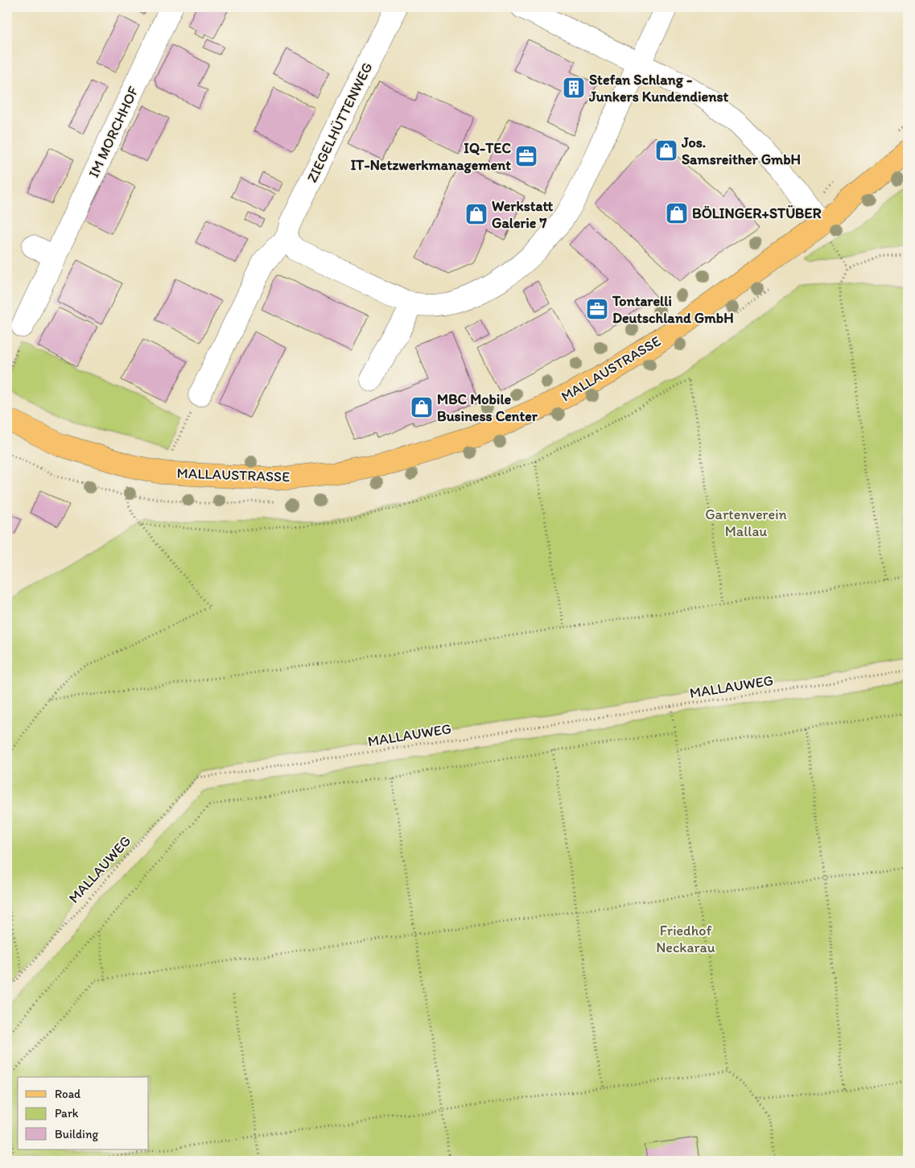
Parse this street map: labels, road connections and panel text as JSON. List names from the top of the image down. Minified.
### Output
{"streets":{"main road":["MALLAUSTRASSE"],"street":["ZIEGELHÜTTENWEG","IM MORCHHOF"],"path":["MALLAUWEG"]},"parks":["Gartenverein Mallau","Friedhof Neckarau"],"places":{"building":["Stefan Schlang - Junkers Kundendienst"],"shop":["Jos. Samsreither GmbH","BÖLINGER+STÜBER","Werkstatt Galerie 7","MBC Mobile Business Center"],"office":["IQ-TEC IT-Netzwerkmanagement","Tontarelli Deutschland GmbH"]},"legend":["Road","Park","Building"]}
